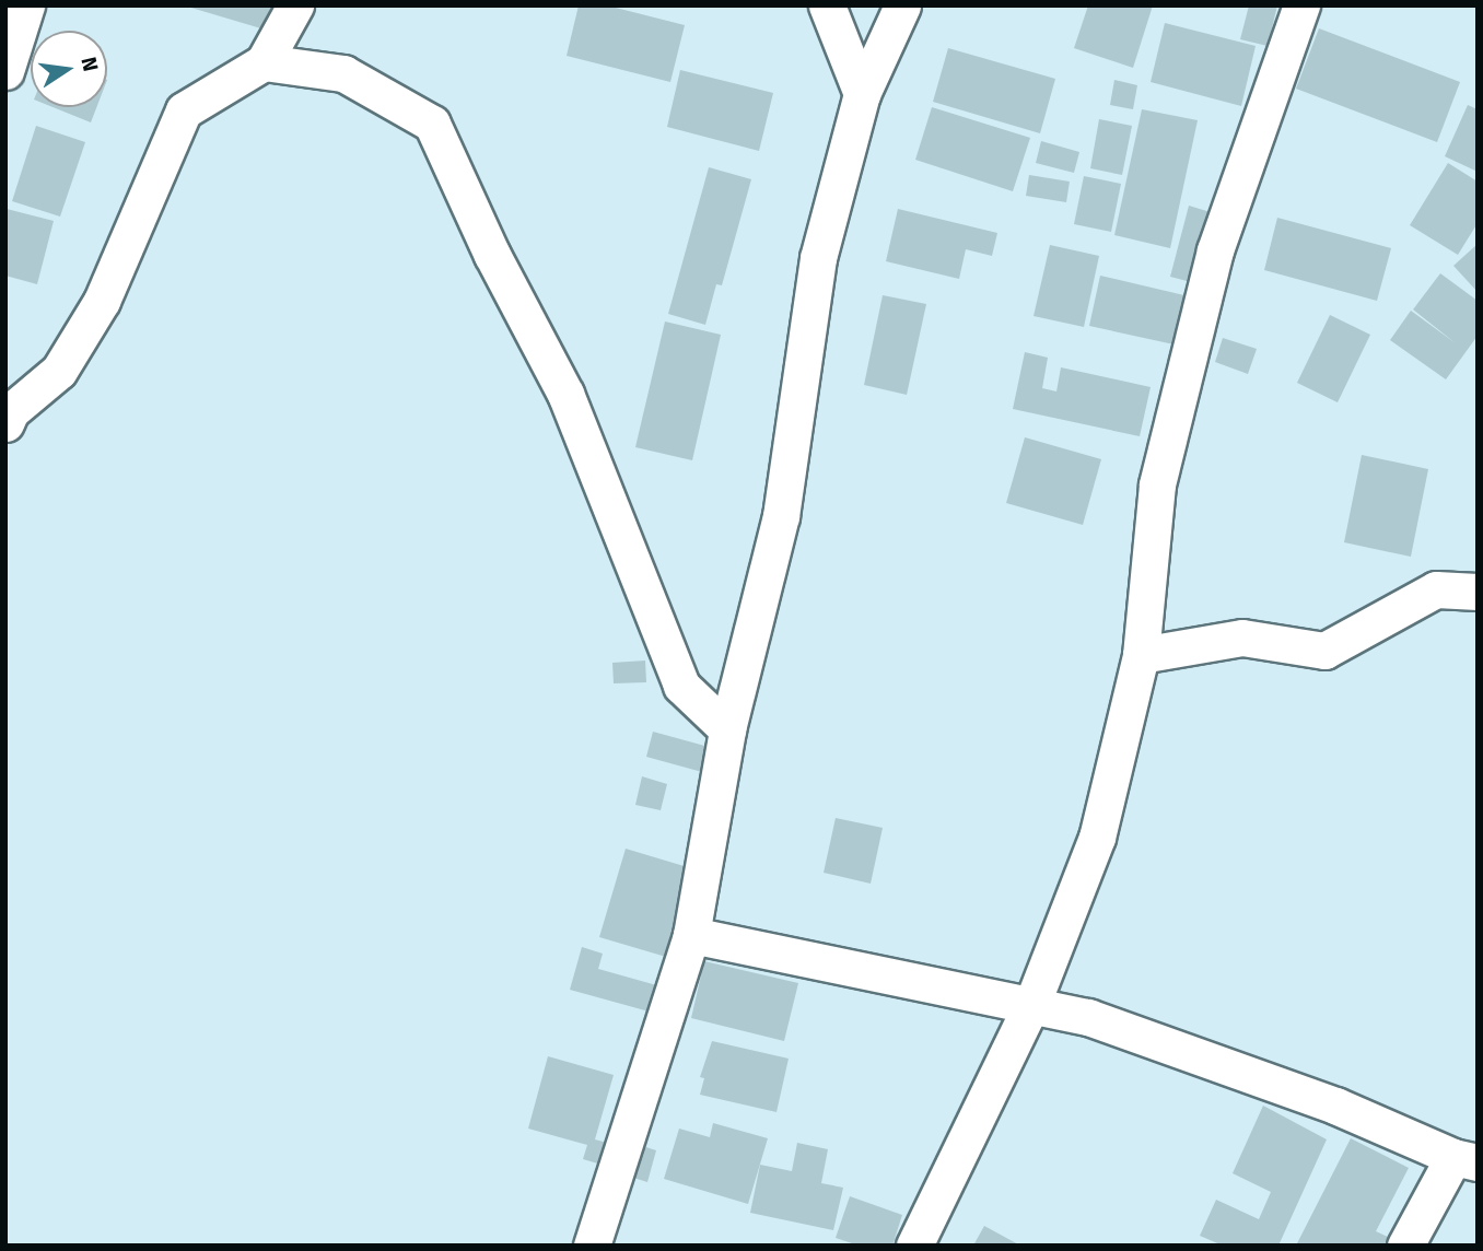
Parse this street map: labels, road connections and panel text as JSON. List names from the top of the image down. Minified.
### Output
{"north":"right"}
